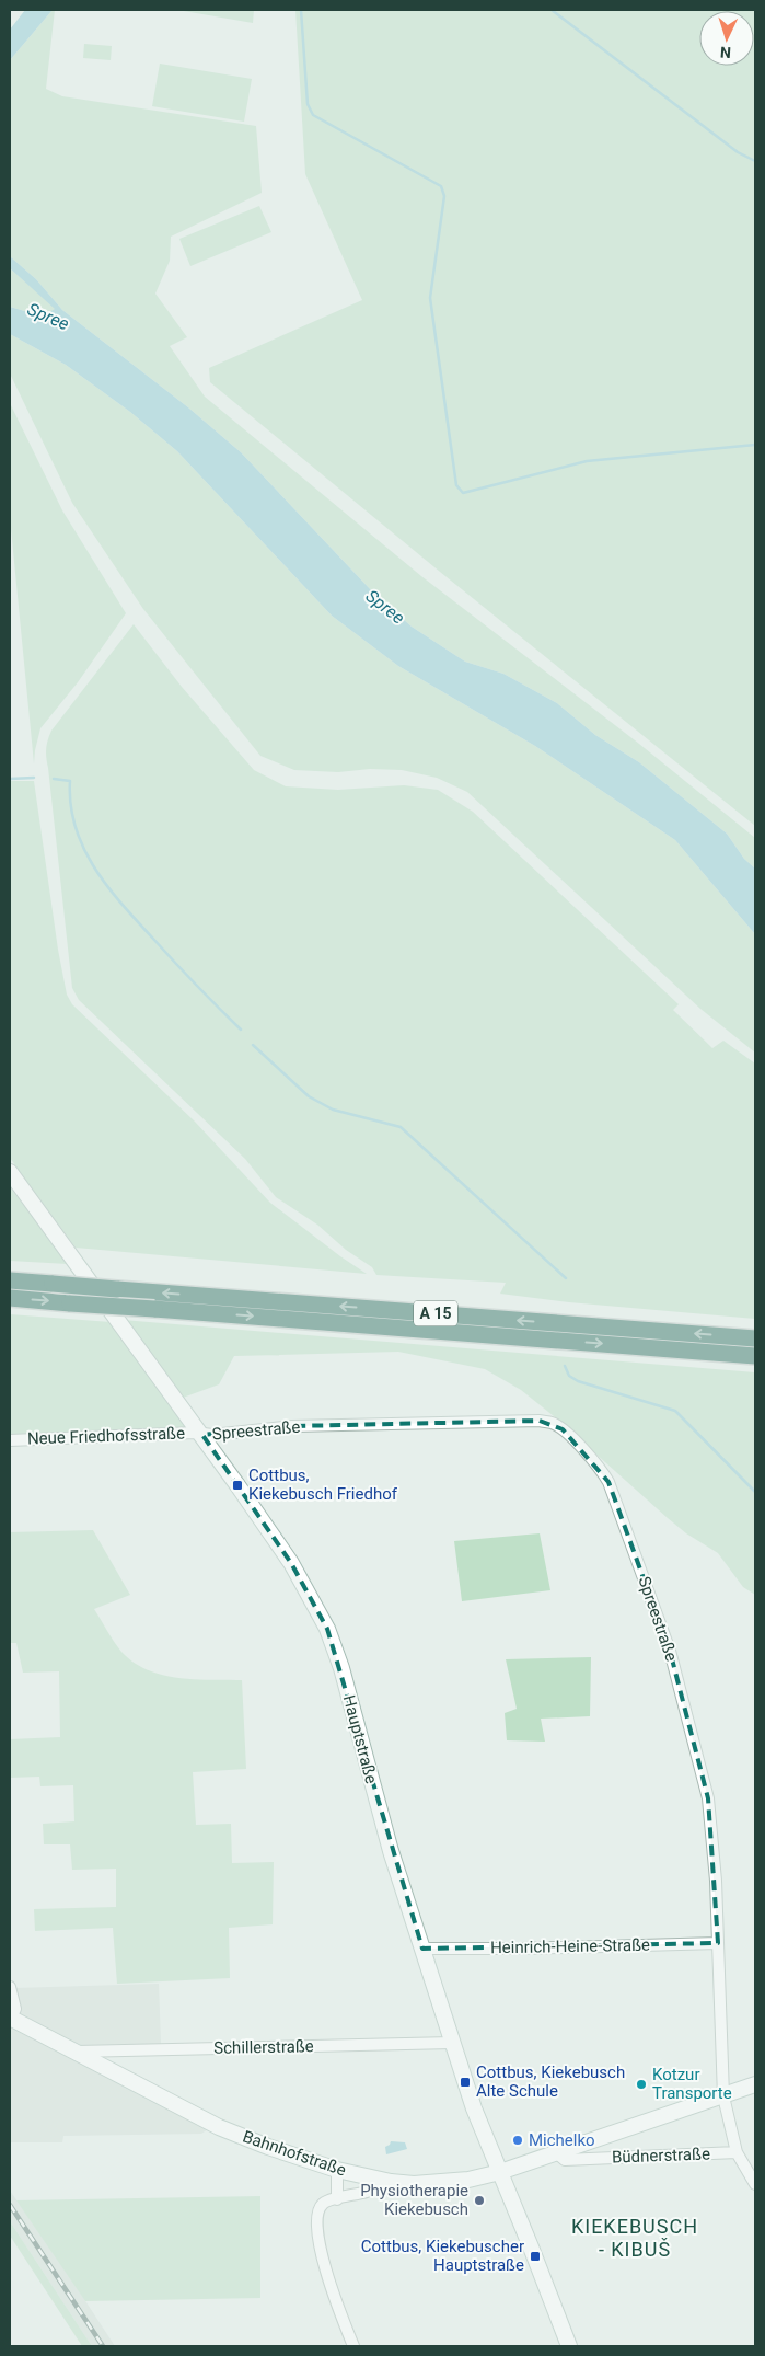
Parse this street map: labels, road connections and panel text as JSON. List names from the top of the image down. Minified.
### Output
{"streets":{"highway":["A 15"],"street":["Spreestraße","Neue Friedhofsstraße","Hauptstraße","Heinrich-Heine-Straße","Schillerstraße","Bahnhofstraße","Büdnerstraße"]},"crossings":[["Spreestraße","Neue Friedhofsstraße"],["Spreestraße","Hauptstraße"],["Spreestraße","Heinrich-Heine-Straße"],["Spreestraße","Bahnhofstraße"],["Spreestraße","Büdnerstraße"],["Neue Friedhofsstraße","Hauptstraße"],["Hauptstraße","Heinrich-Heine-Straße"],["Hauptstraße","Schillerstraße"],["Hauptstraße","Bahnhofstraße"],["Schillerstraße","Bahnhofstraße"],["Bahnhofstraße","Büdnerstraße"]],"districts":["KIEKEBUSCH - KIBUŠ"],"water":["Spree"],"places":{"transit":["Cottbus, Kiekebusch Friedhof","Cottbus, Kiekebusch Alte Schule","Cottbus, Kiekebuscher Hauptstraße"],"other":["Kotzur Transporte","Michelko","Physiotherapie Kiekebusch"]},"north":"bottom"}
